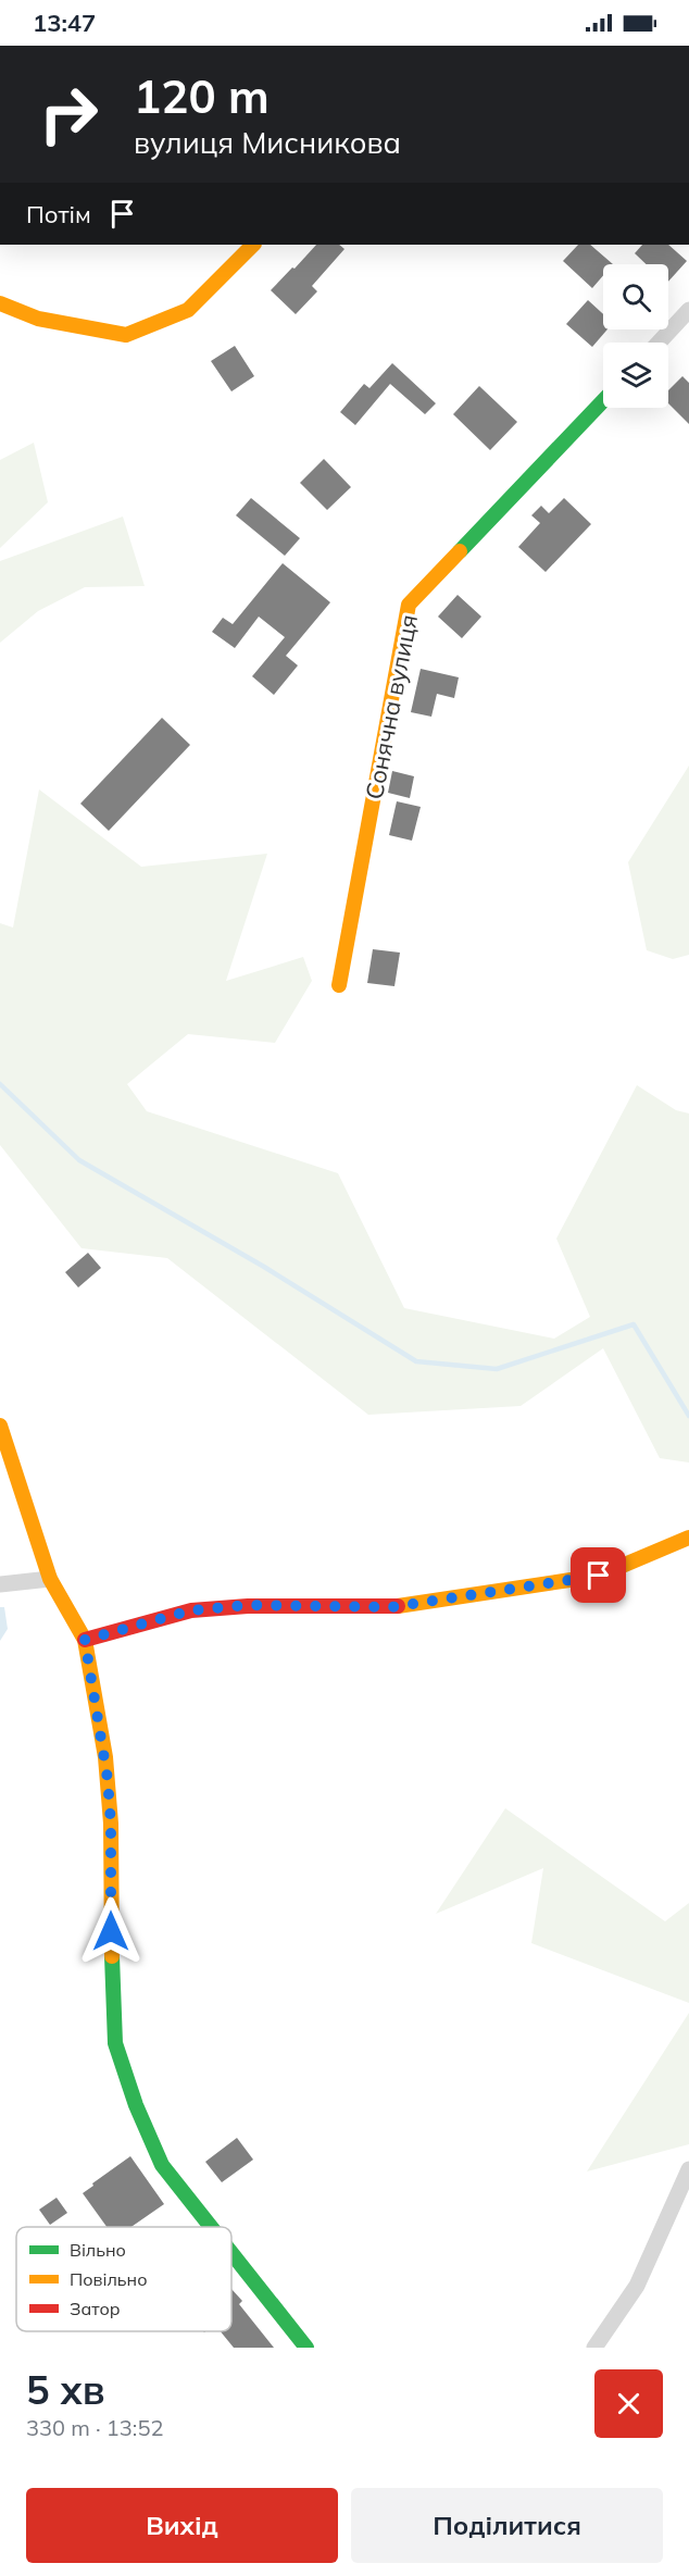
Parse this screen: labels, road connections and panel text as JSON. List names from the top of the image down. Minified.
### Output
{"streets":{"street":["Сонячна вулиця"]},"legend":["Вільно","Повільно","Затор"],"page":{"status":"13:47","turn":["120 m","вулиця Мисникова"],"then":"Потім","heading":["5 хв","330 m · 13:52"],"buttons":["Вихід","Поділитися"]}}
